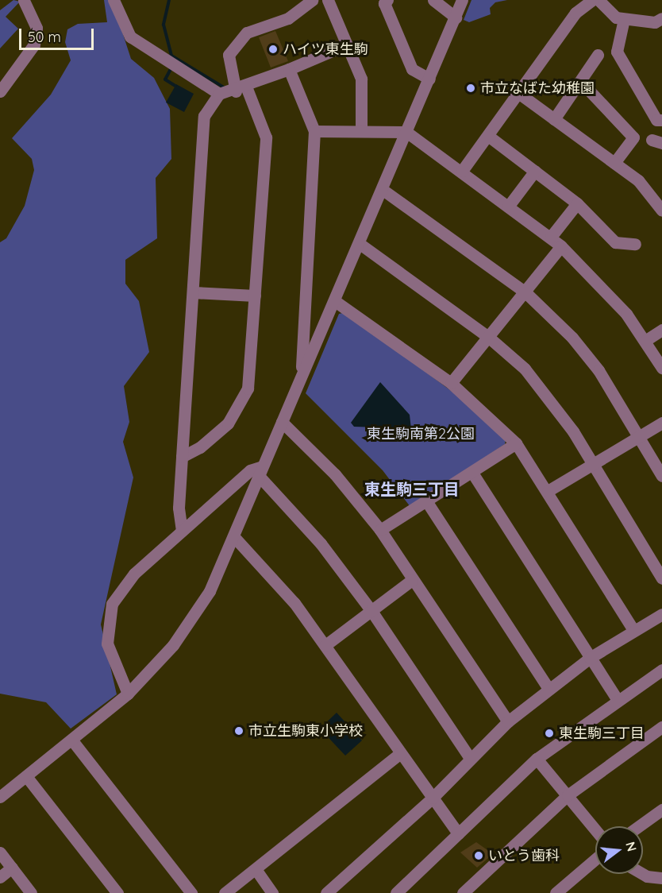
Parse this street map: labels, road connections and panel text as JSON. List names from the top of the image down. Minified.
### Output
{"districts":["東生駒三丁目"],"parks":["東生駒南第2公園"],"places":["ハイツ東生駒","市立なばた幼稚園","市立生駒東小学校","東生駒三丁目","いとう歯科"],"scale_bar":"50 m","north":"right"}
